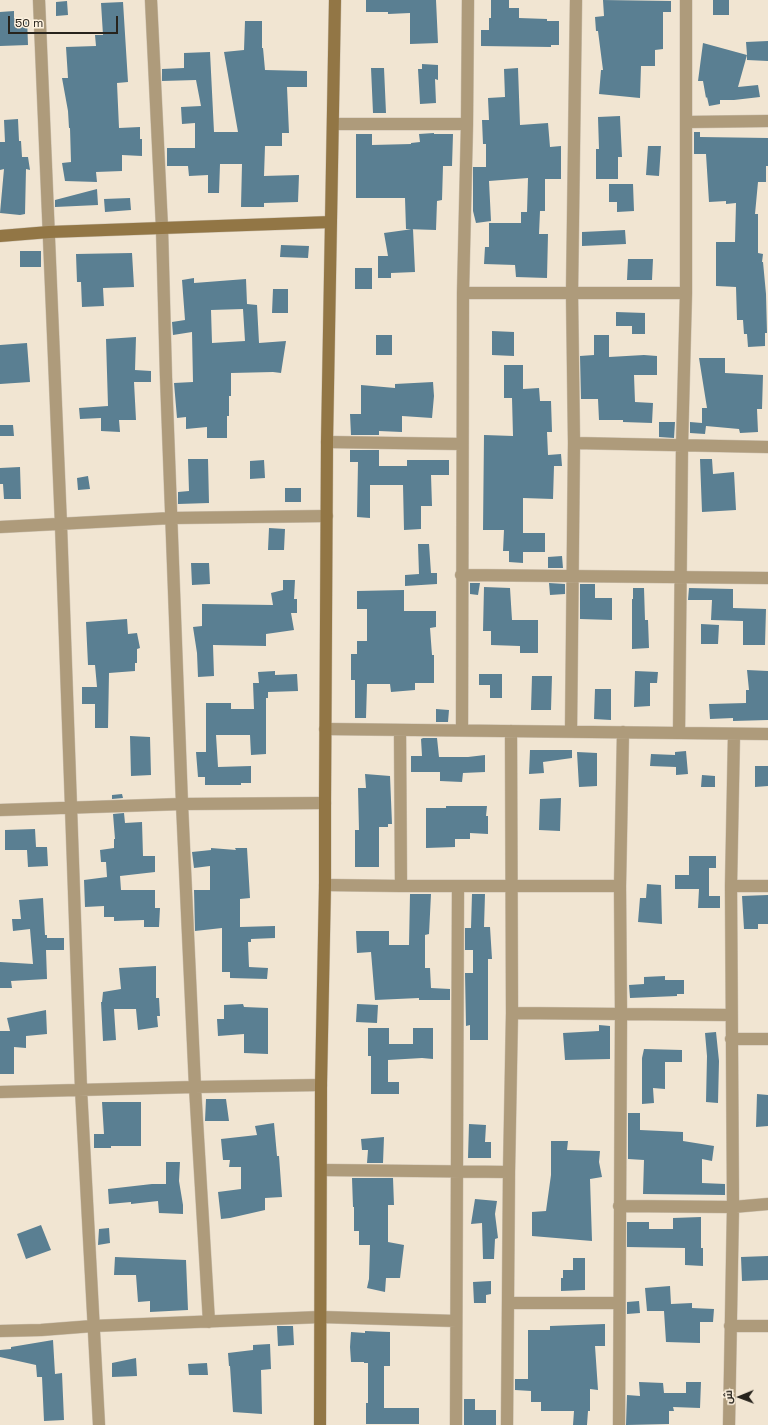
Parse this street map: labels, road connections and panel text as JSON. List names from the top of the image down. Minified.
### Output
{"scale_bar":"50 m","north":"left"}
